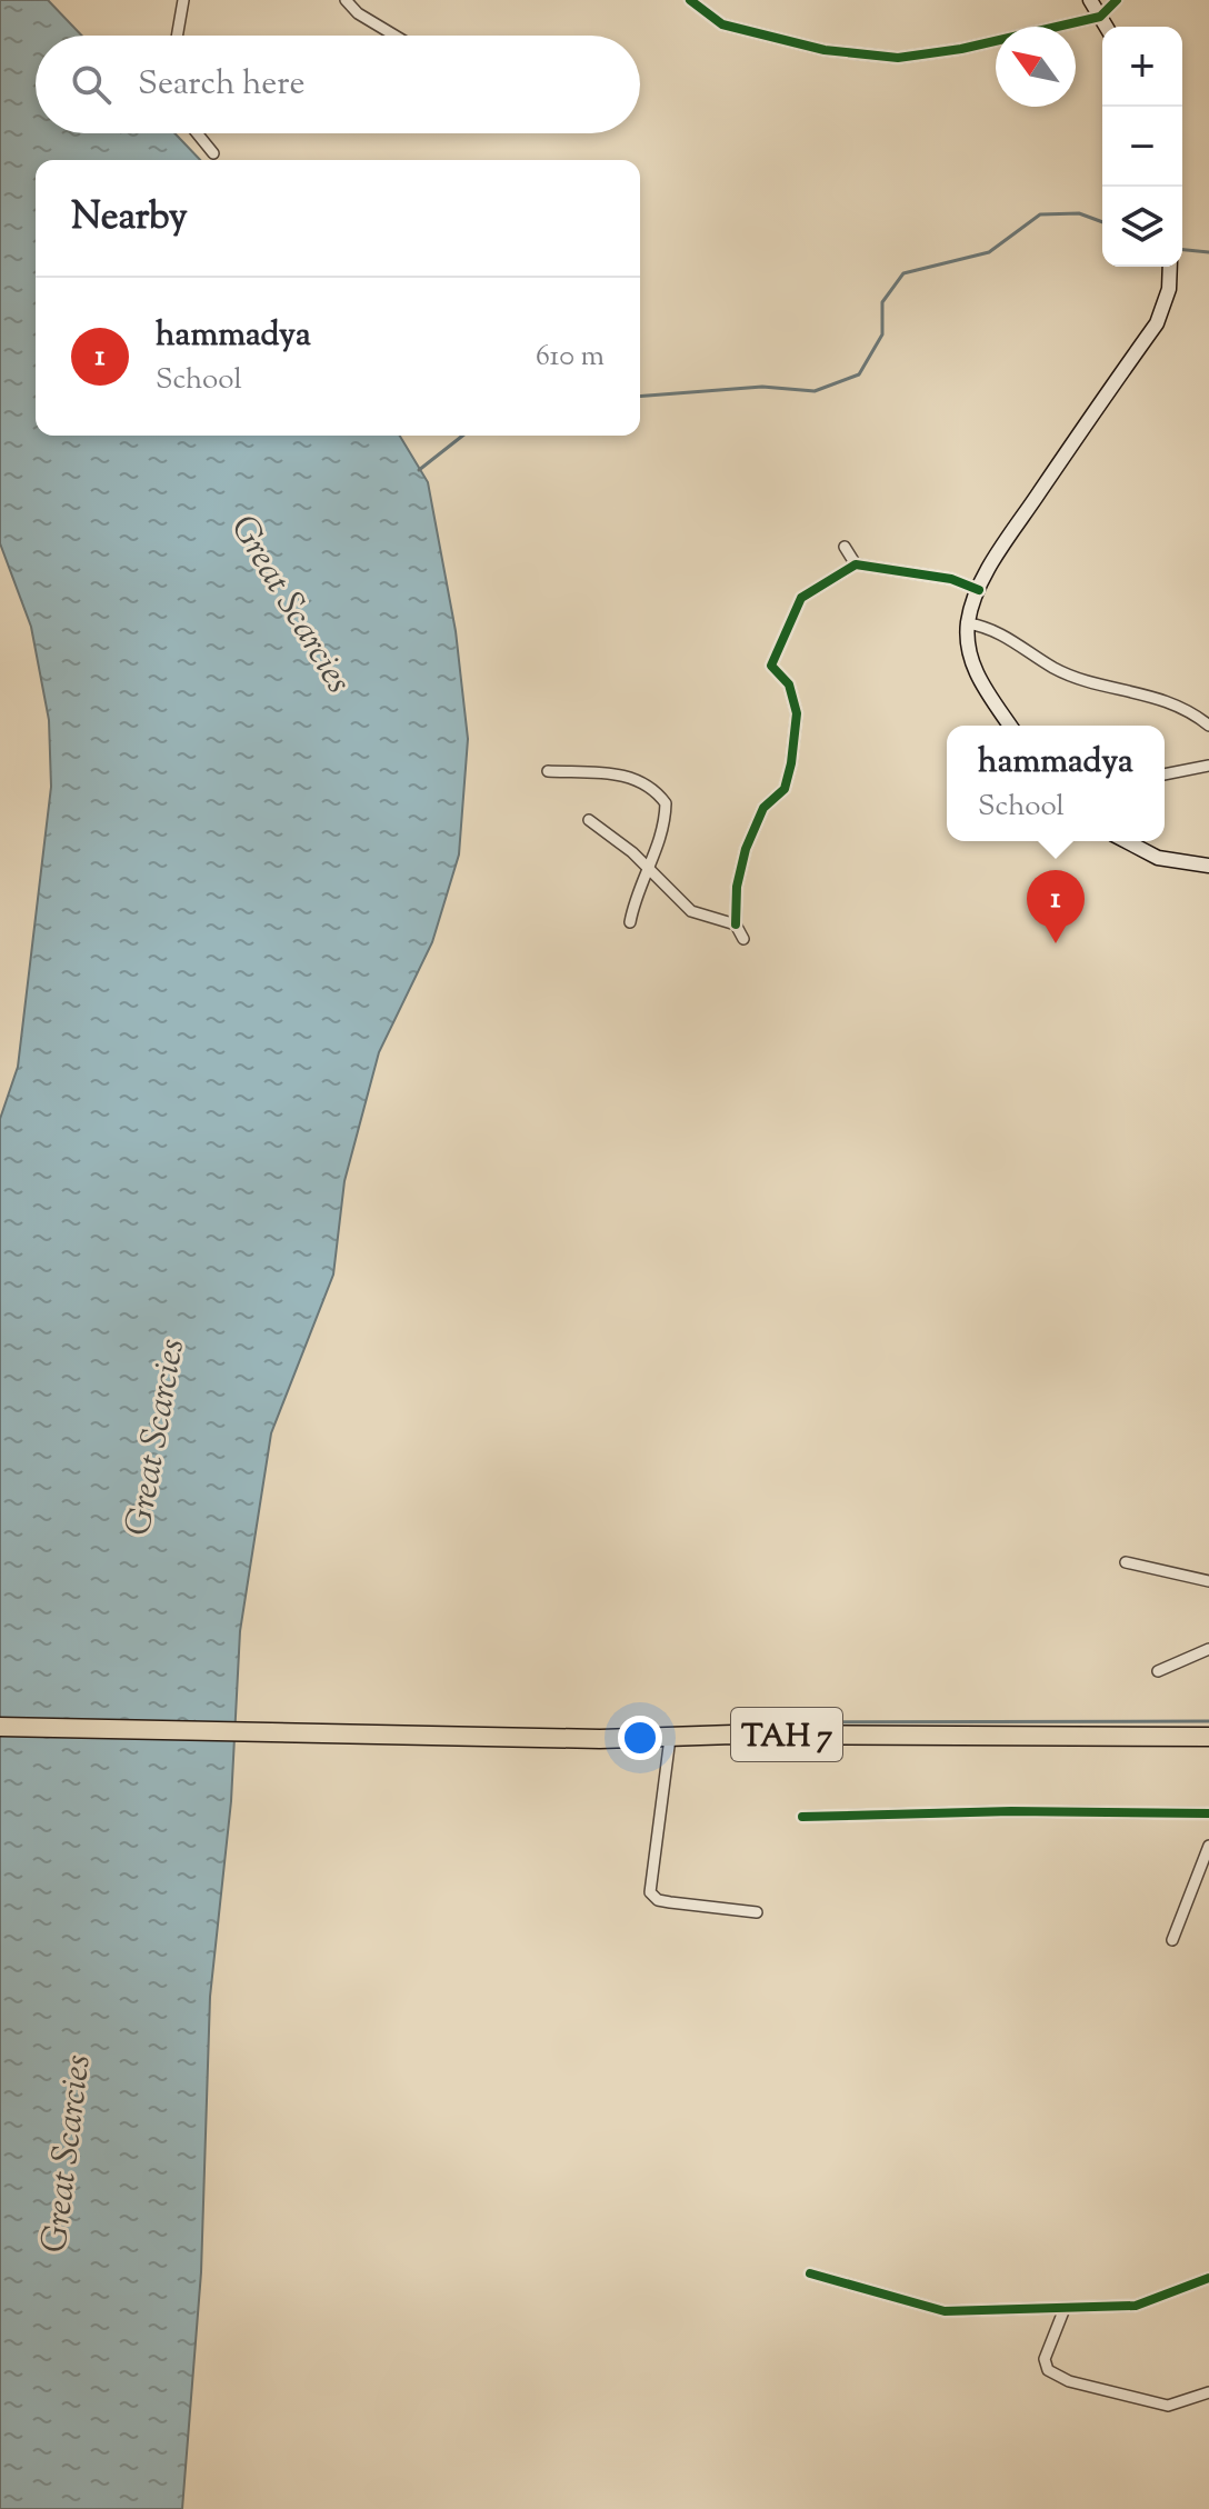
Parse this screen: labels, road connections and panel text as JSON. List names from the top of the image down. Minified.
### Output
{"streets":{"highway":["TAH 7"]},"water":["Great Scarcies"],"north":"top left","page":{"map_buttons":["+","−"],"search":"Search here","heading":"Nearby","list":[{"mark":"1","name":"hammadya","note":"School","value":"610 m"}],"popup":["hammadya","School"],"pins":"1"}}
